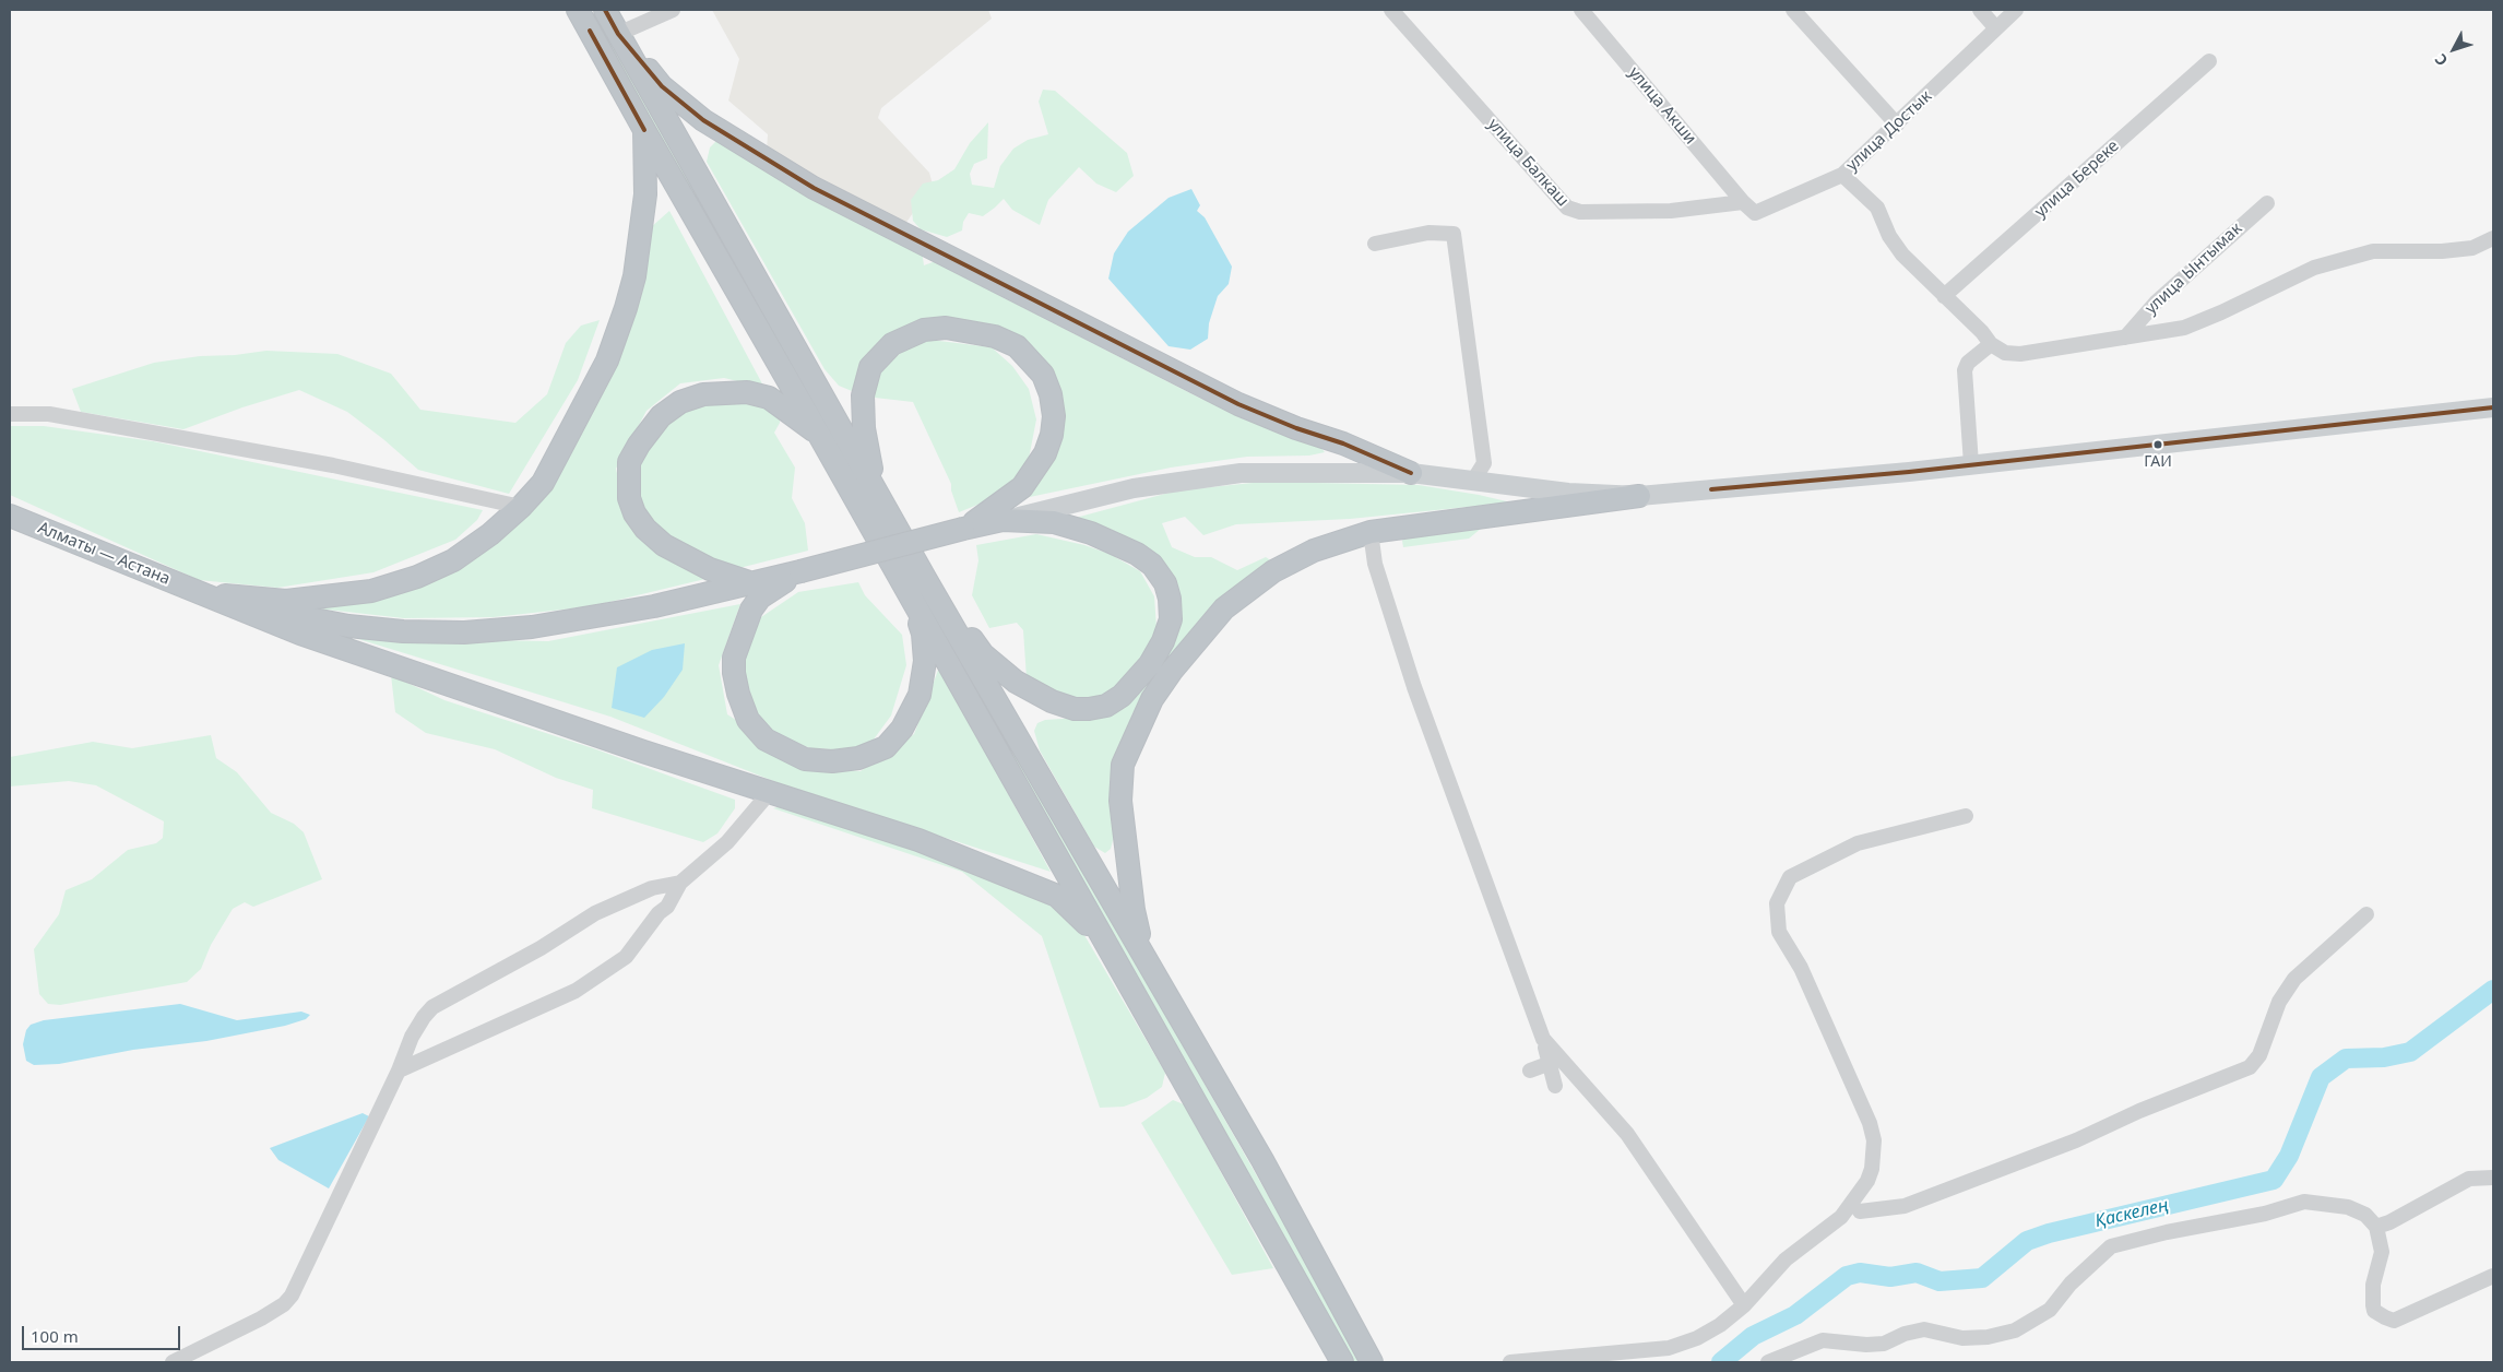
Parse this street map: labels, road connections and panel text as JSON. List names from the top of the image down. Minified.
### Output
{"streets":{"highway":["Алматы — Астана"],"street":["улица Акши","улица Достык","улица Балкаш","улица Береке","улица Ынтымак"]},"crossings":[["улица Акши","улица Достык"],["улица Акши","улица Балкаш"],["улица Достык","улица Балкаш"]],"water":["Қаскелең"],"places":["ГАИ"],"scale_bar":"100 m","north":"bottom left"}
